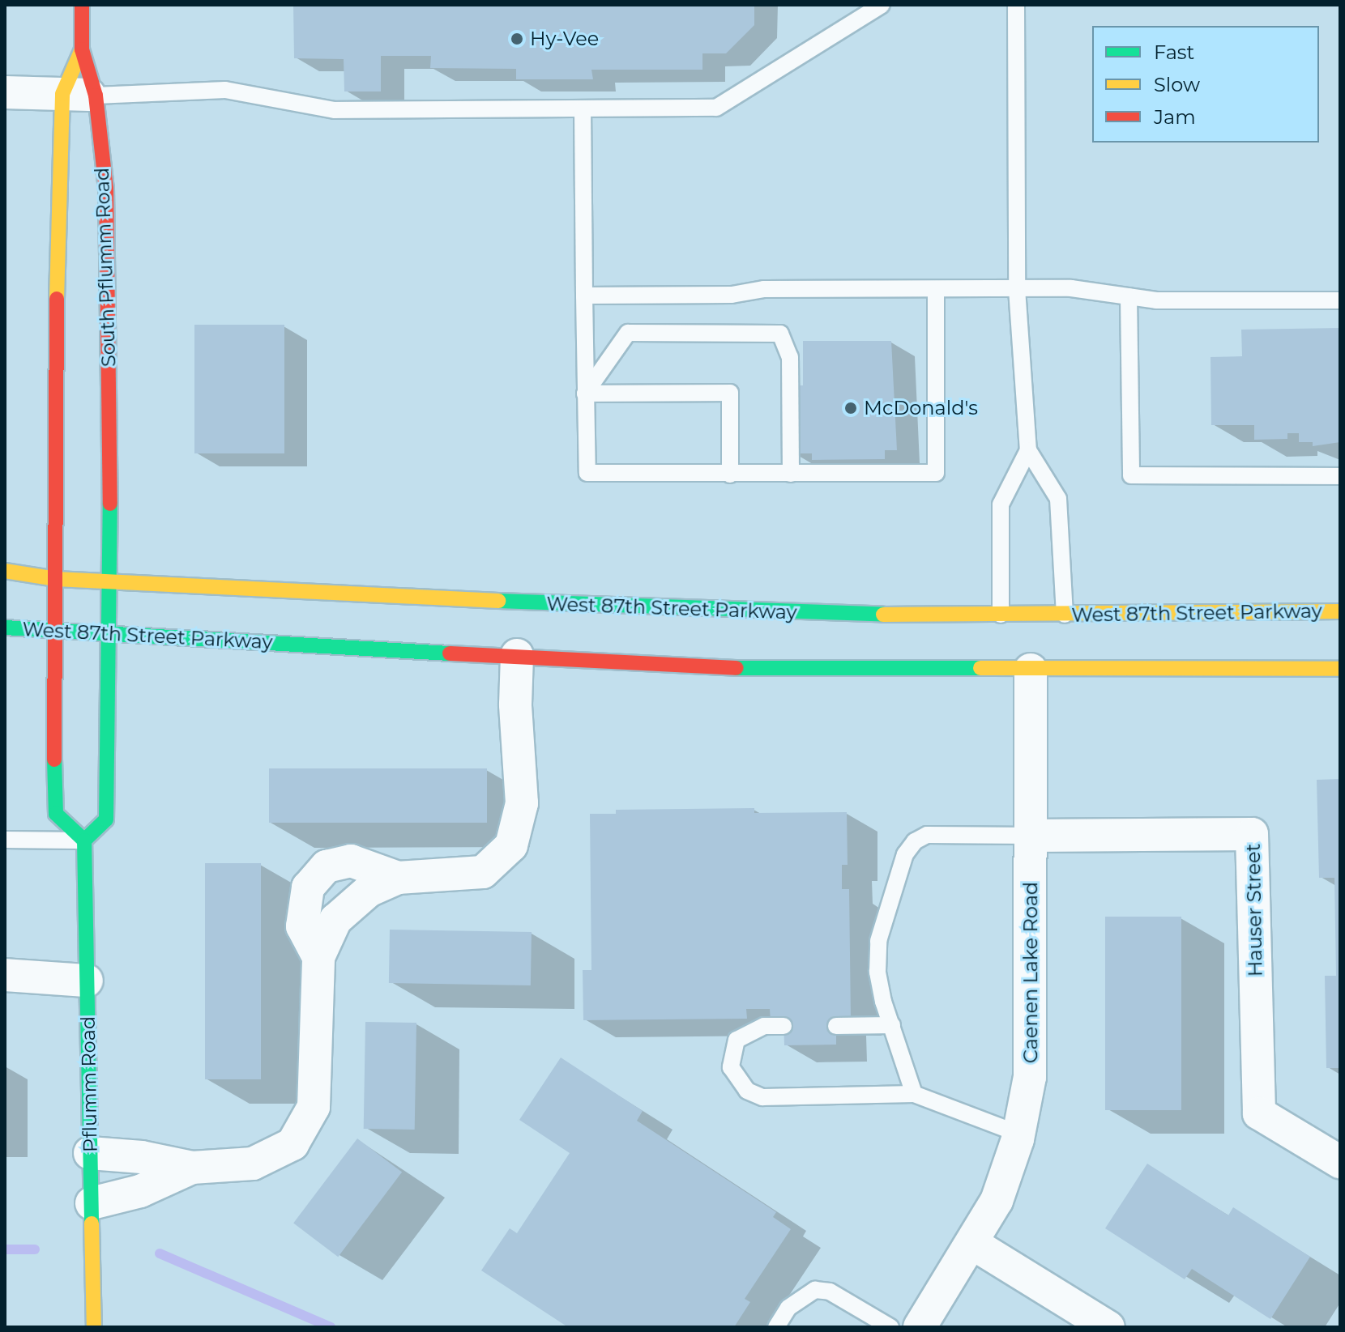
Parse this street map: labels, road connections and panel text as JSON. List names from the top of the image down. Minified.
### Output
{"streets":{"main road":["South Pflumm Road","West 87th Street Parkway","Pflumm Road"],"street":["Hauser Street","Caenen Lake Road"]},"crossings":[["South Pflumm Road","West 87th Street Parkway"],["South Pflumm Road","Pflumm Road"],["West 87th Street Parkway","Caenen Lake Road"],["Hauser Street","Caenen Lake Road"]],"places":["Hy-Vee","McDonald's"],"legend":["Fast","Slow","Jam"]}
